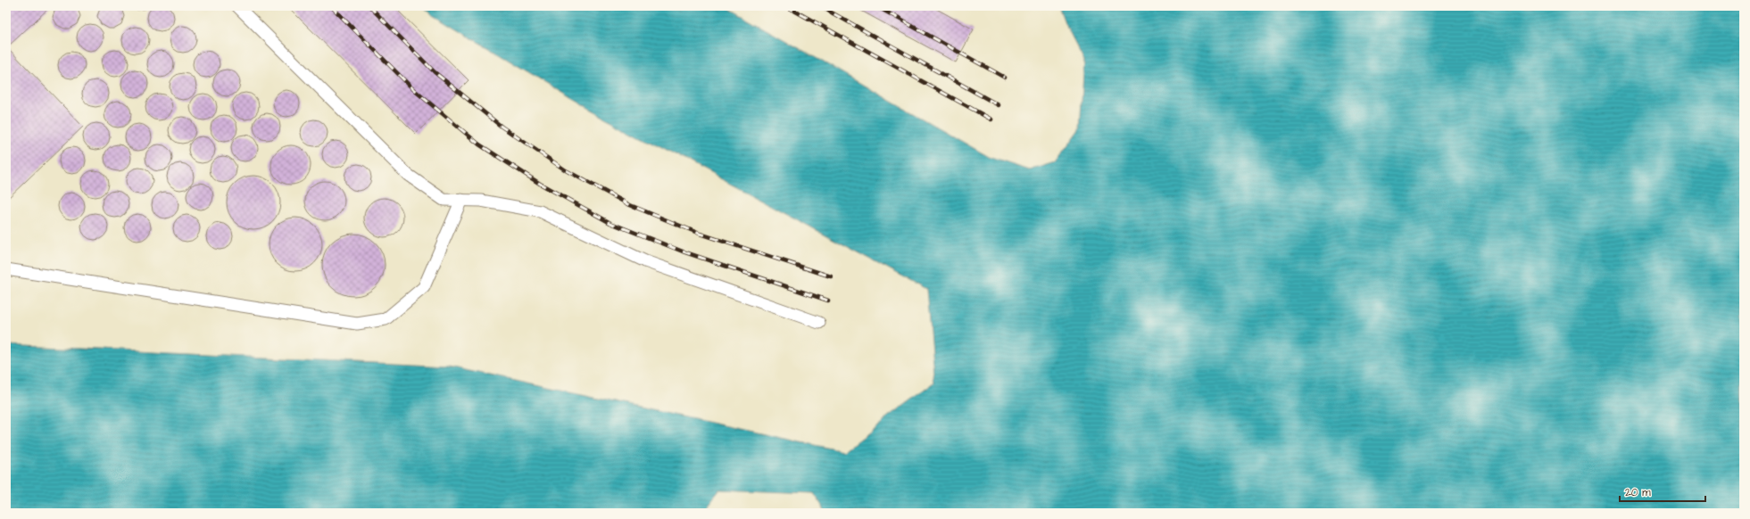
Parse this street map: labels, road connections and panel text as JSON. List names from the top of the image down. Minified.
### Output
{"scale_bar":"20 m"}
